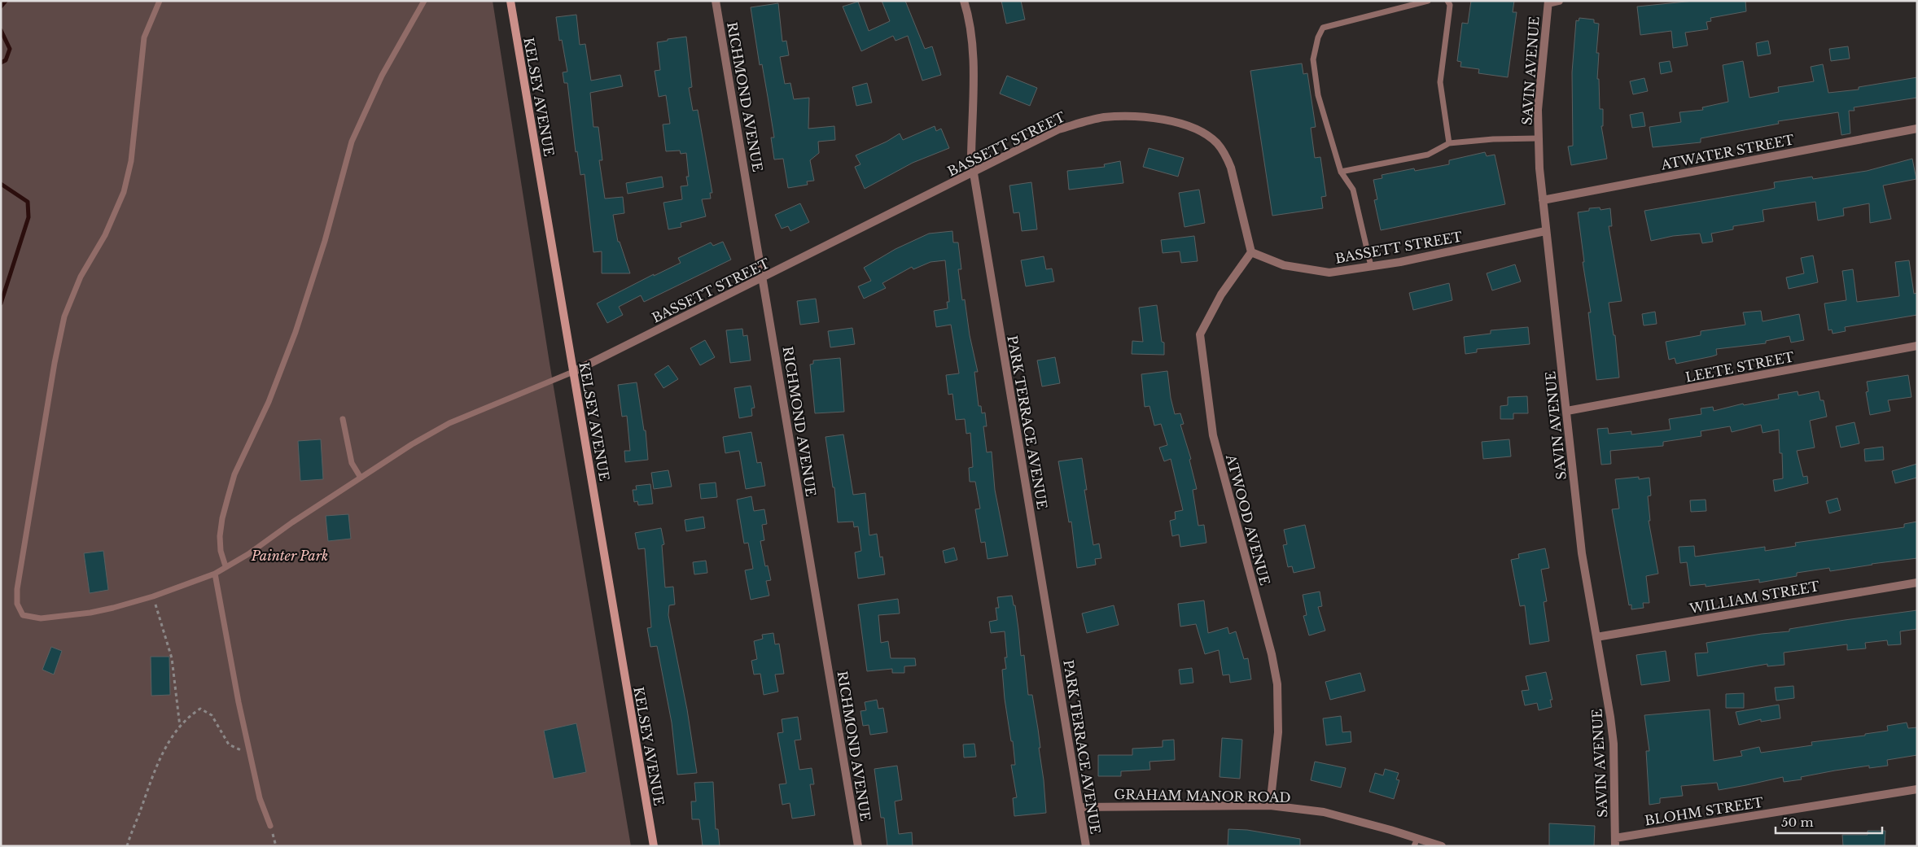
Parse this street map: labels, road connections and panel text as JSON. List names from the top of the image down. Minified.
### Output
{"streets":{"street":["SAVIN AVENUE","KELSEY AVENUE","RICHMOND AVENUE","BASSETT STREET","ATWATER STREET","LEETE STREET","PARK TERRACE AVENUE","ATWOOD AVENUE","WILLIAM STREET","GRAHAM MANOR ROAD","BLOHM STREET"]},"crossings":[["SAVIN AVENUE","BASSETT STREET"],["SAVIN AVENUE","ATWATER STREET"],["SAVIN AVENUE","LEETE STREET"],["SAVIN AVENUE","WILLIAM STREET"],["SAVIN AVENUE","BLOHM STREET"],["KELSEY AVENUE","BASSETT STREET"],["RICHMOND AVENUE","BASSETT STREET"],["BASSETT STREET","PARK TERRACE AVENUE"],["BASSETT STREET","ATWOOD AVENUE"],["PARK TERRACE AVENUE","GRAHAM MANOR ROAD"],["ATWOOD AVENUE","GRAHAM MANOR ROAD"]],"parks":["Painter Park"],"scale_bar":"50 m"}
